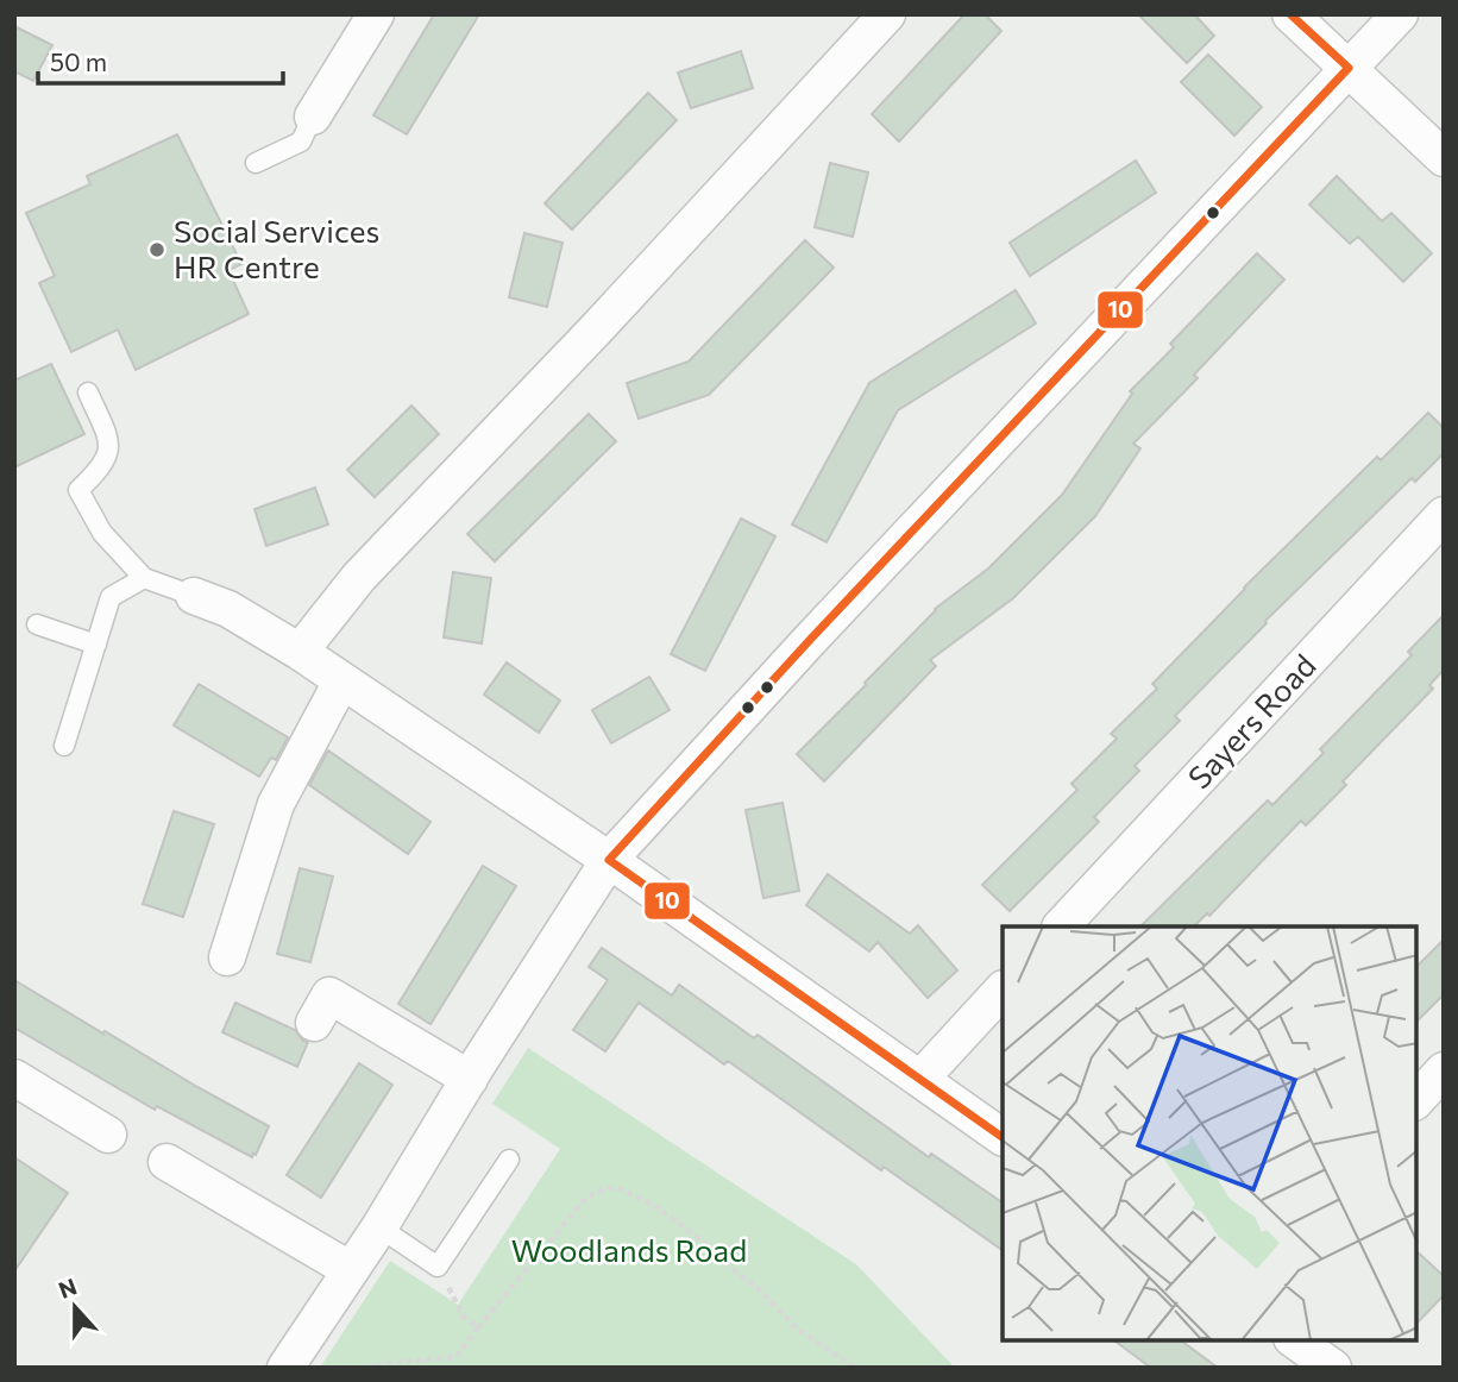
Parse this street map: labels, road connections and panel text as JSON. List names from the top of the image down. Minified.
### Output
{"streets":{"street":["Sayers Road"]},"parks":["Woodlands Road"],"places":["Social Services HR Centre"],"lines":["transit line 10"],"scale_bar":"50 m","north":"top"}
